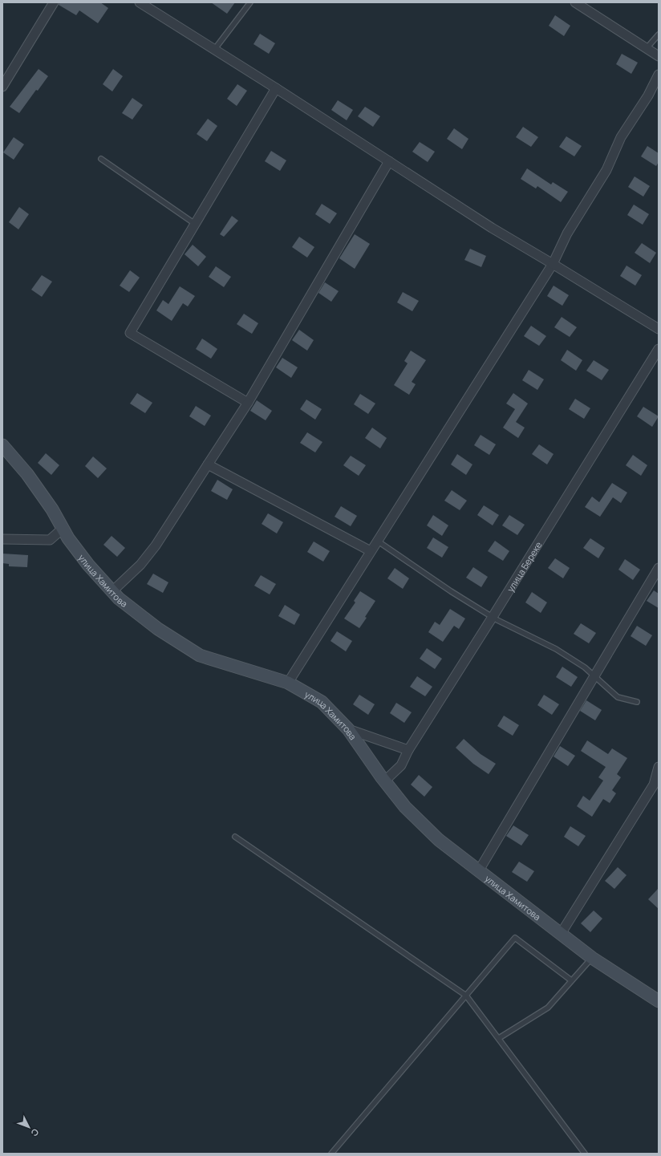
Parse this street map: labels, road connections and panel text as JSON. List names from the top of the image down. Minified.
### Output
{"streets":{"street":["улица Береке","улица Хамитова"]},"crossings":[["улица Береке","улица Хамитова"]],"north":"bottom right"}
